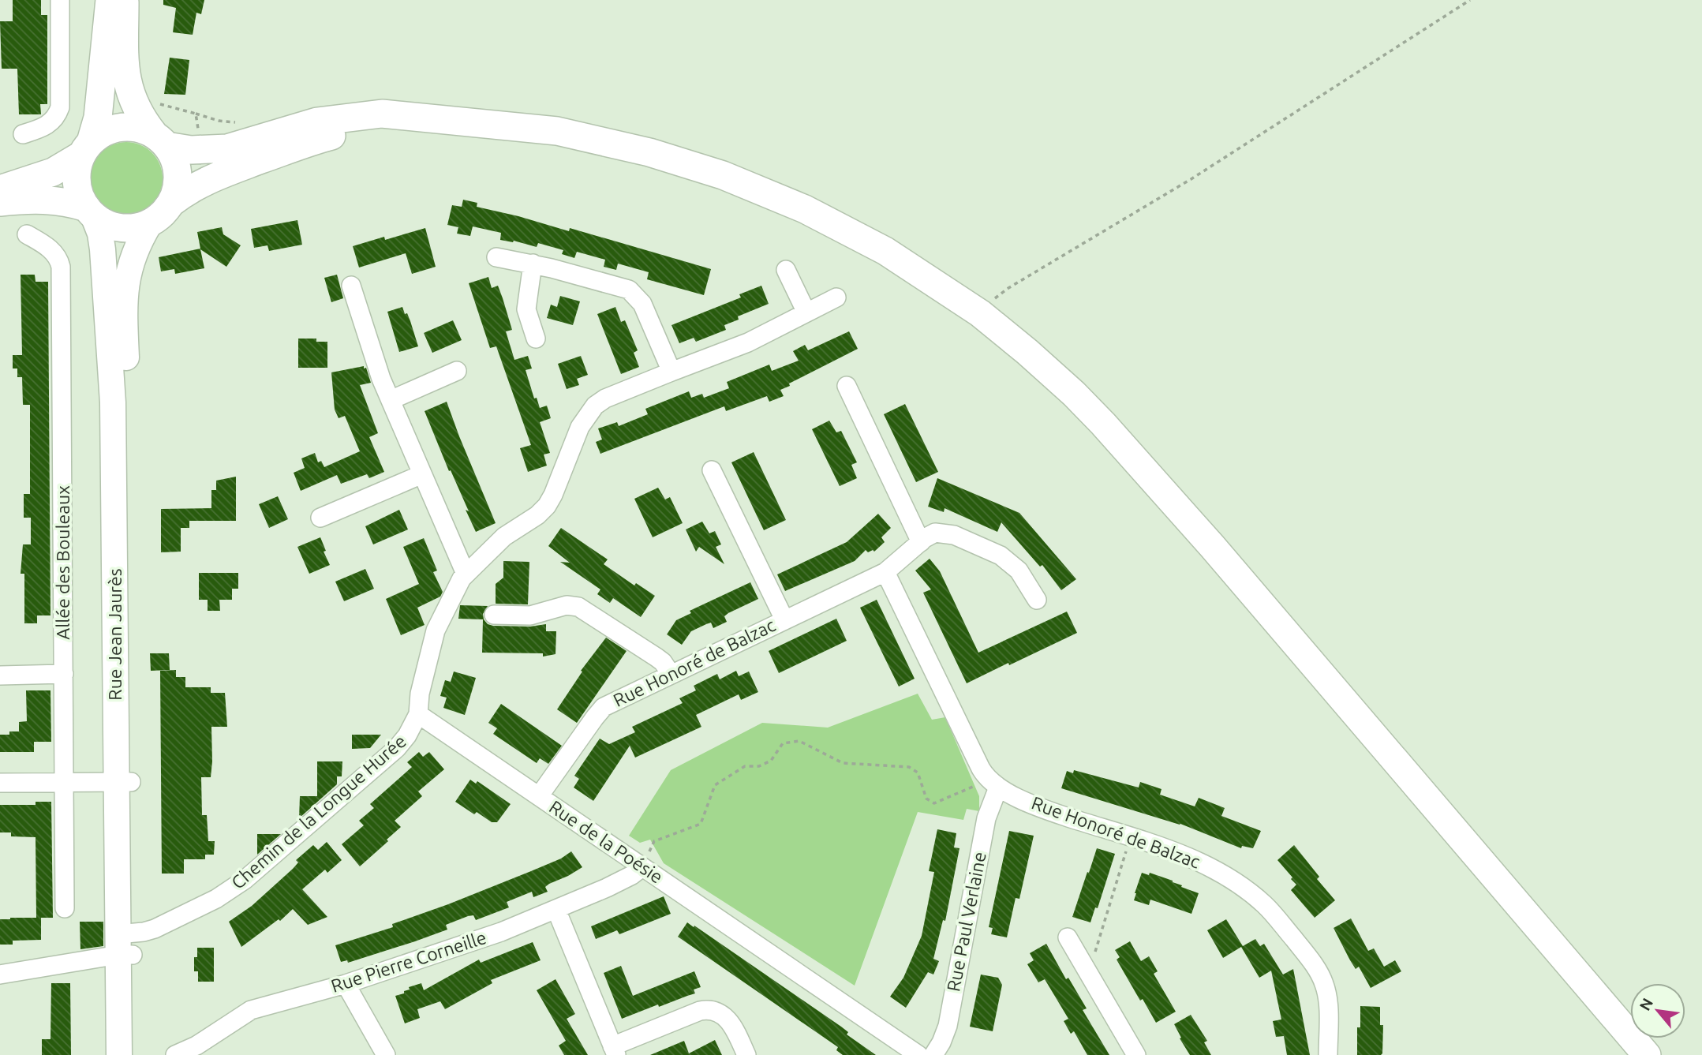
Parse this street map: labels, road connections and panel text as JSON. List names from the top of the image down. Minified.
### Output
{"streets":{"main road":["Rue Jean Jaurès"],"street":["Allée des Bouleaux","Rue Honoré de Balzac","Chemin de la Longue Hurée","Rue de la Poésie","Rue Paul Verlaine","Rue Pierre Corneille"]},"crossings":[["Rue Jean Jaurès","Chemin de la Longue Hurée"],["Rue Honoré de Balzac","Rue de la Poésie"],["Rue Honoré de Balzac","Rue Paul Verlaine"],["Chemin de la Longue Hurée","Rue de la Poésie"],["Rue de la Poésie","Rue Pierre Corneille"]],"north":"top left"}
